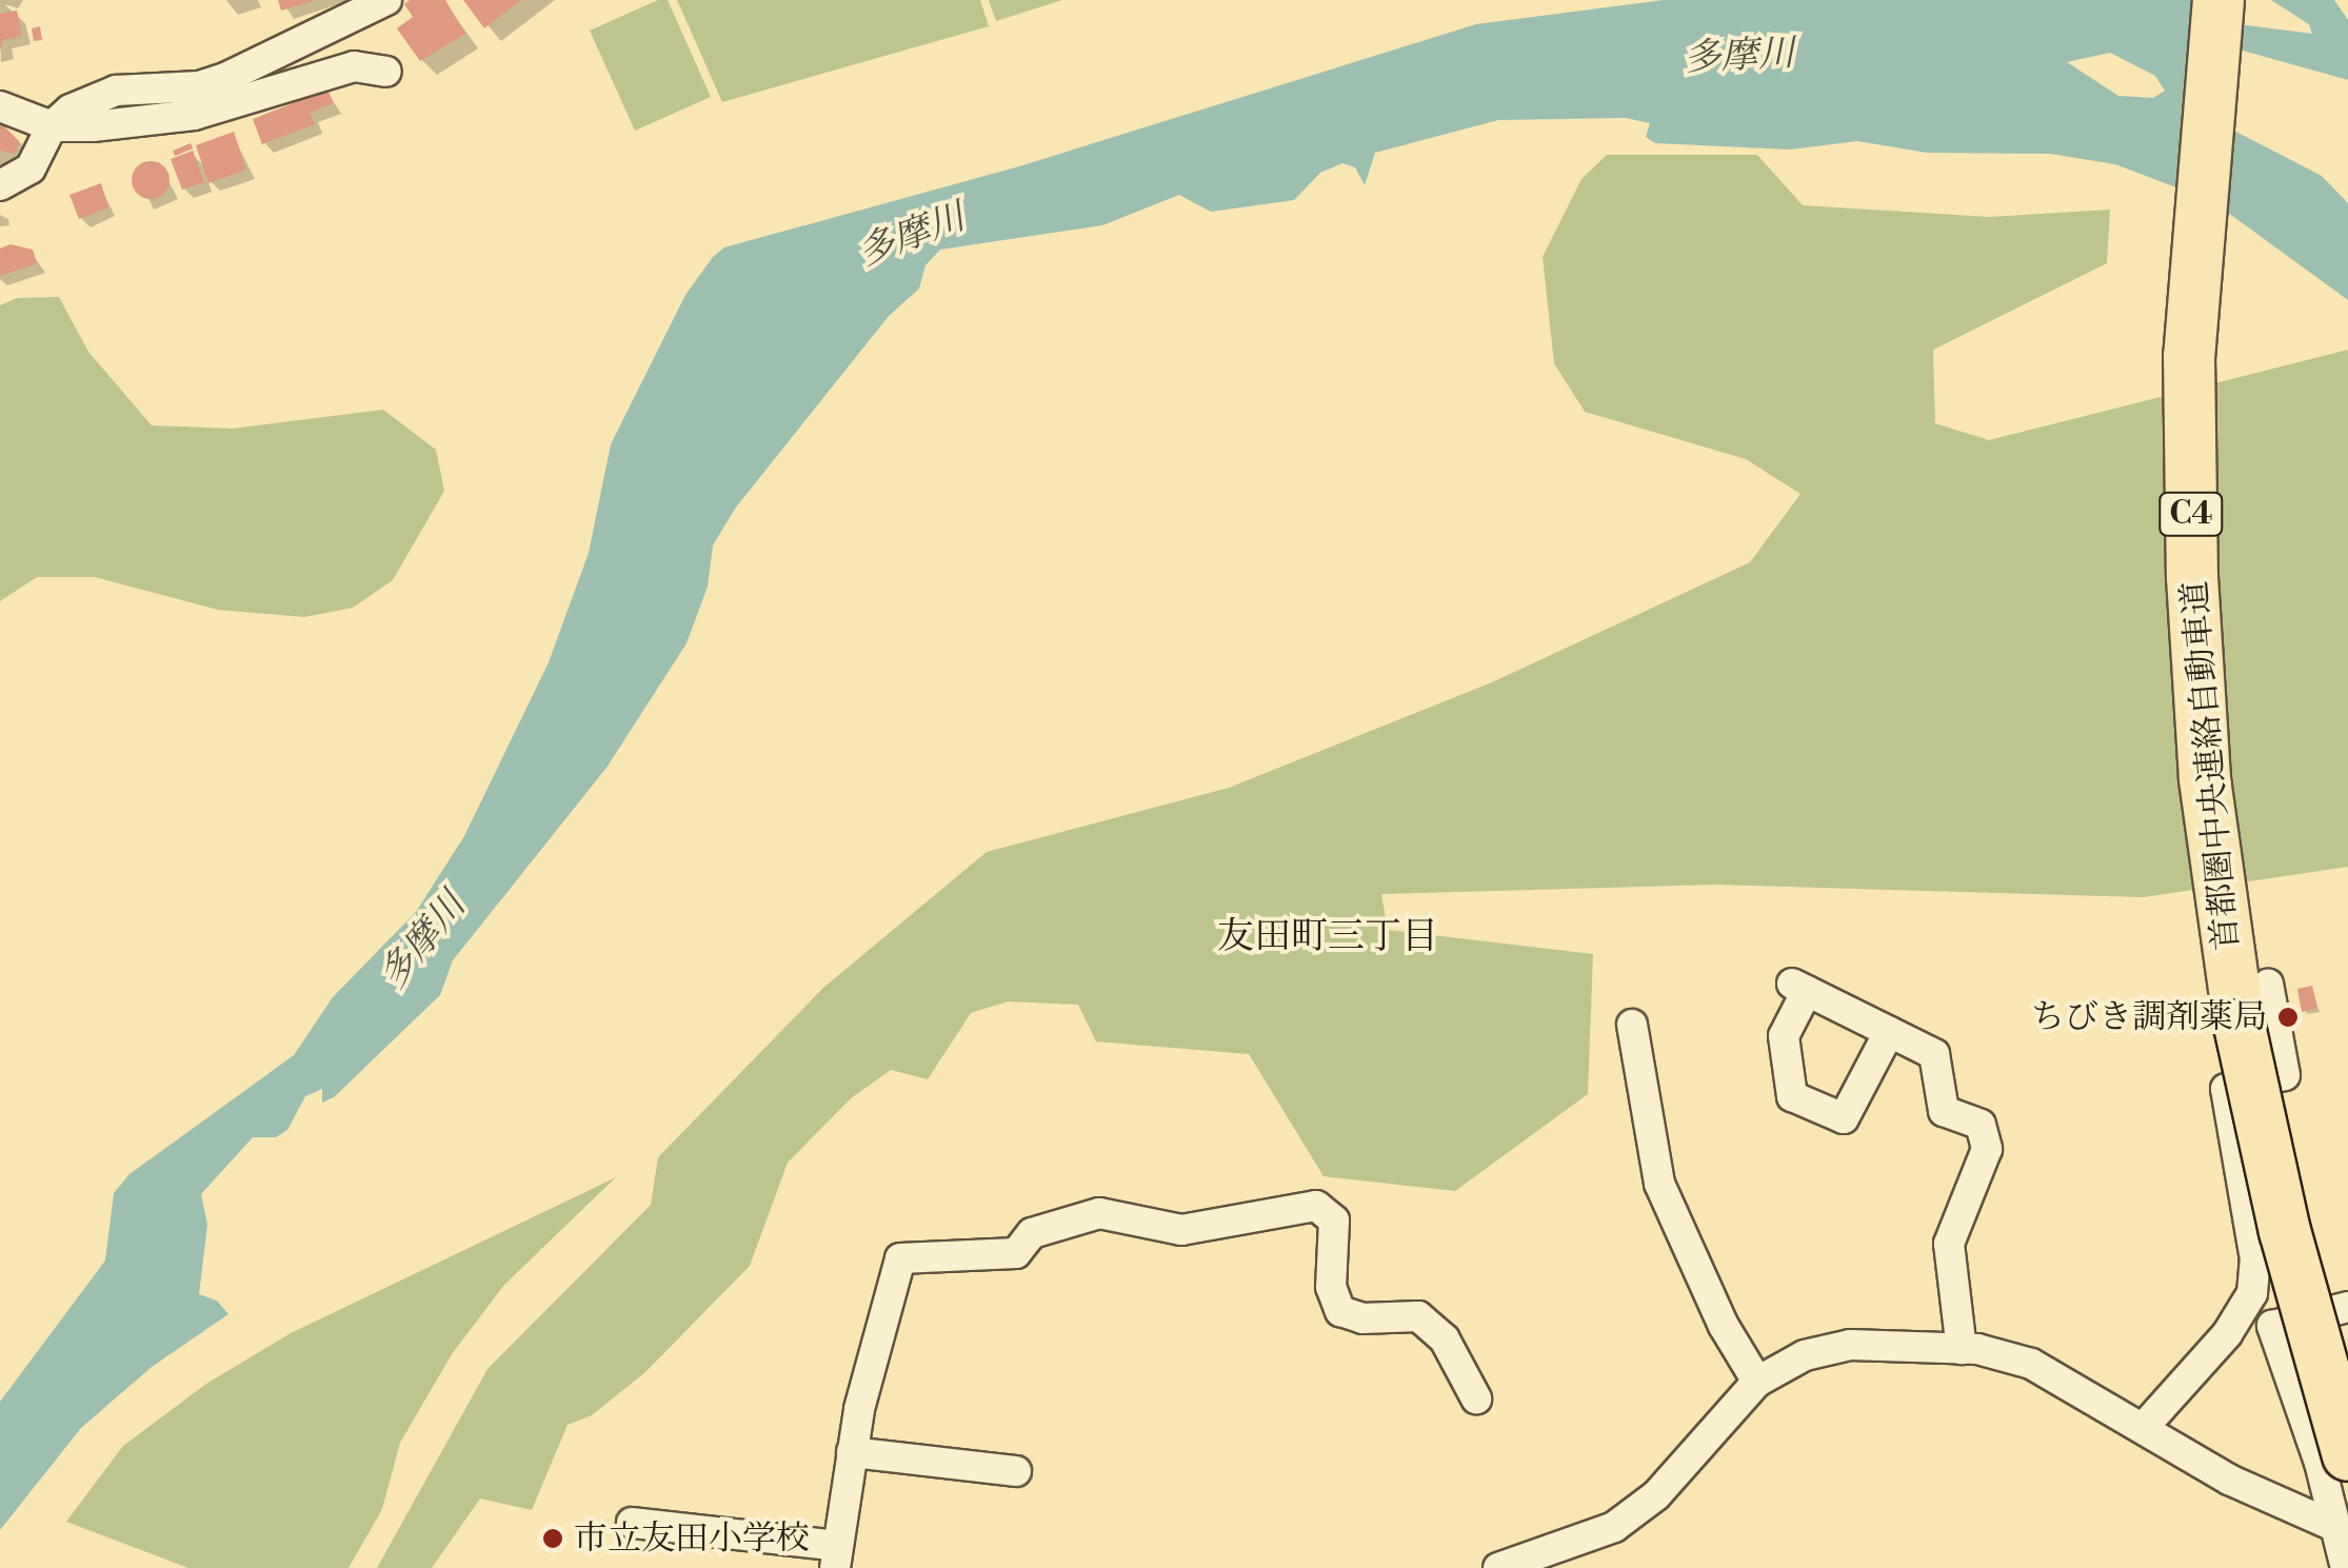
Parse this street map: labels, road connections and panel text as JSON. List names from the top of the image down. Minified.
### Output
{"streets":{"highway":["C4","首都圏中央連絡自動車道"]},"districts":["友田町三丁目"],"water":["多摩川"],"places":["ちびき調剤薬局","市立友田小学校"]}
